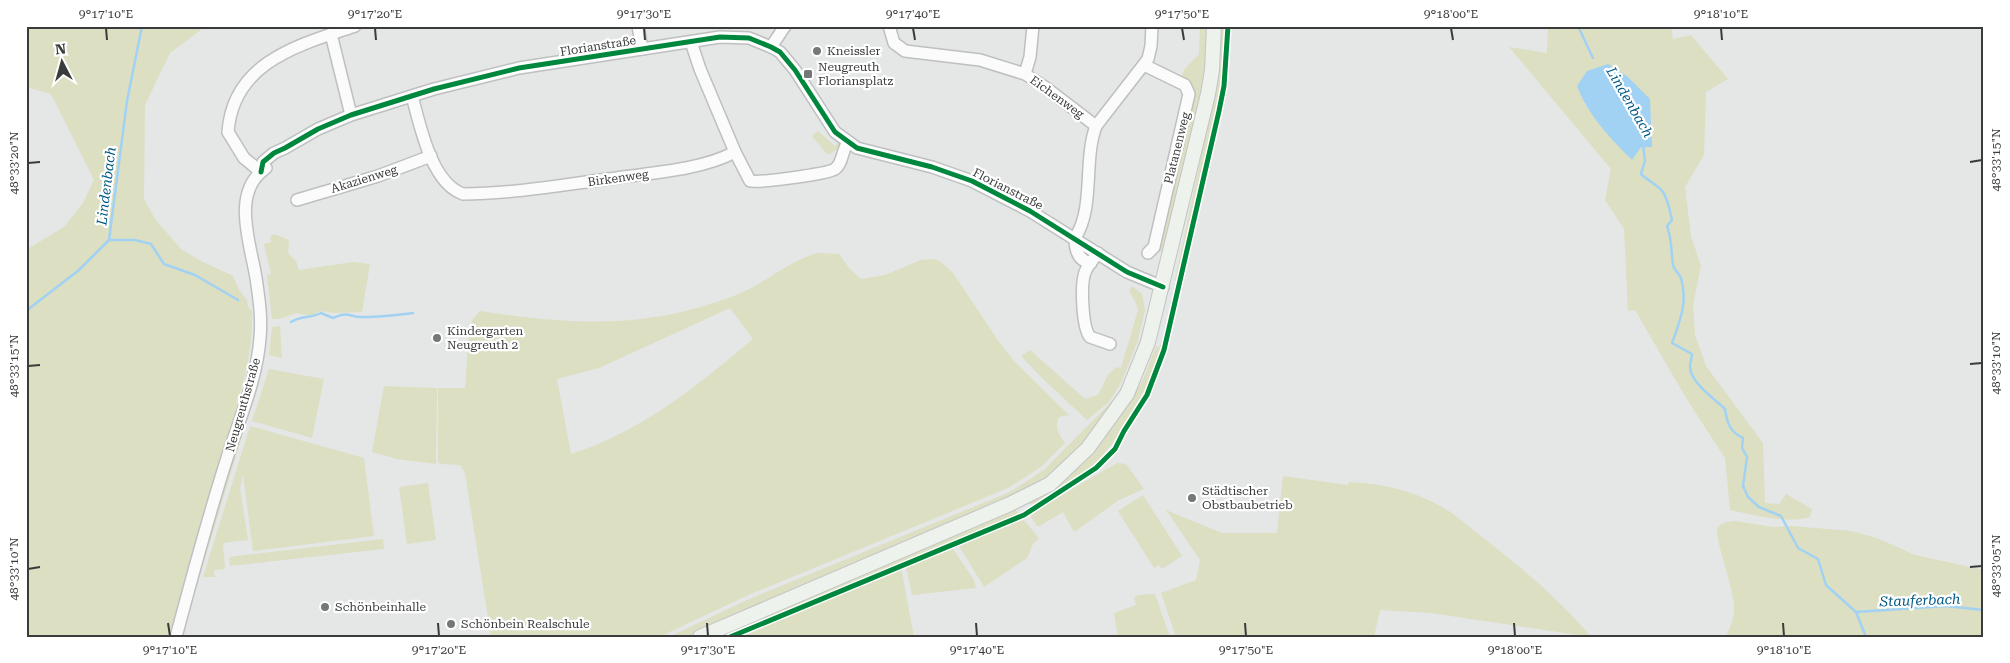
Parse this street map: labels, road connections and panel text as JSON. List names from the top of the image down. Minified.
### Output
{"streets":{"street":["Florianstraße","Eichenweg","Platanenweg","Birkenweg","Akazienweg","Neugreuthstraße"]},"crossings":[["Florianstraße","Eichenweg"],["Florianstraße","Birkenweg"],["Florianstraße","Neugreuthstraße"],["Birkenweg","Akazienweg"]],"water":["Lindenbach","Stauferbach"],"places":{"other":["Kneissler","Kindergarten Neugreuth 2","Städtischer Obstbaubetrieb","Schönbeinhalle","Schönbein Realschule"],"transit":["Neugreuth Floriansplatz"]},"north":"top","coordinates":["9°17'10\"E","9°17'20\"E","9°17'30\"E","9°17'40\"E","9°17'50\"E","9°18'00\"E","9°18'10\"E","48°33'15\"N","48°33'20\"N","48°33'10\"N","48°33'05\"N"]}
